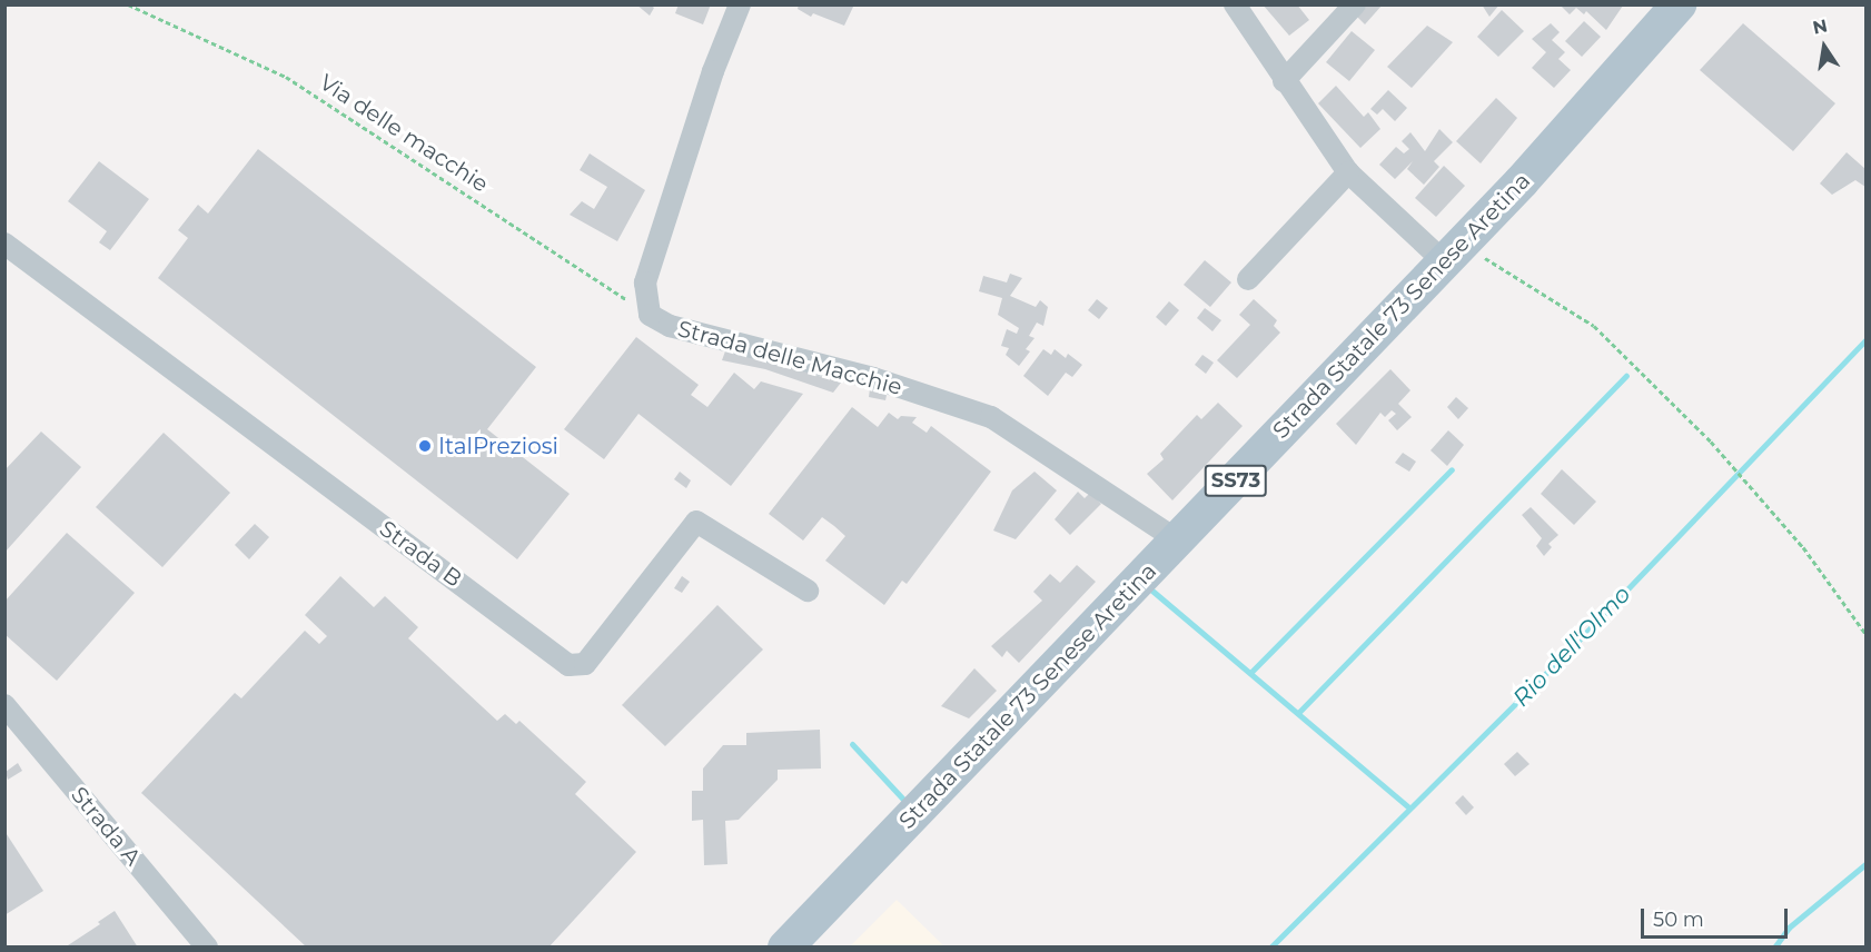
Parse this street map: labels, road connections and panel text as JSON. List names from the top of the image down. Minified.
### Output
{"streets":{"main road":["Strada Statale 73 Senese Aretina","SS73"],"street":["Strada delle Macchie","Strada B","Strada A"],"path":["Via delle macchie"]},"crossings":[["Via delle macchie","Strada delle Macchie"],["Strada Statale 73 Senese Aretina","Strada delle Macchie"]],"water":["Rio dell'Olmo"],"places":["ItalPreziosi"],"scale_bar":"50 m","north":"top"}
